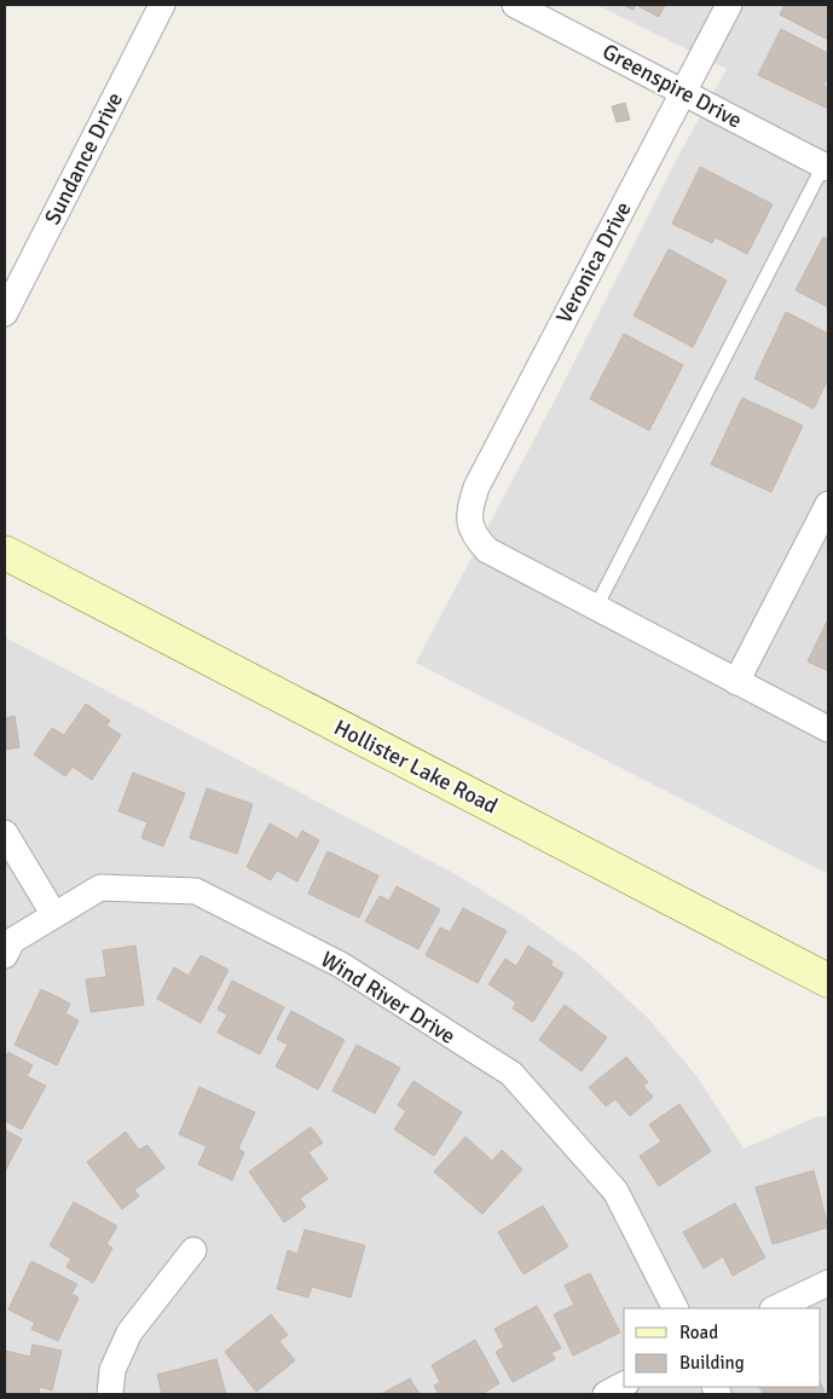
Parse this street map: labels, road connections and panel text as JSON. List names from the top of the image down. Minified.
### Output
{"streets":{"street":["Greenspire Drive","Sundance Drive","Veronica Drive","Hollister Lake Road","Wind River Drive"]},"crossings":[["Greenspire Drive","Veronica Drive"]],"legend":["Road","Building"]}
